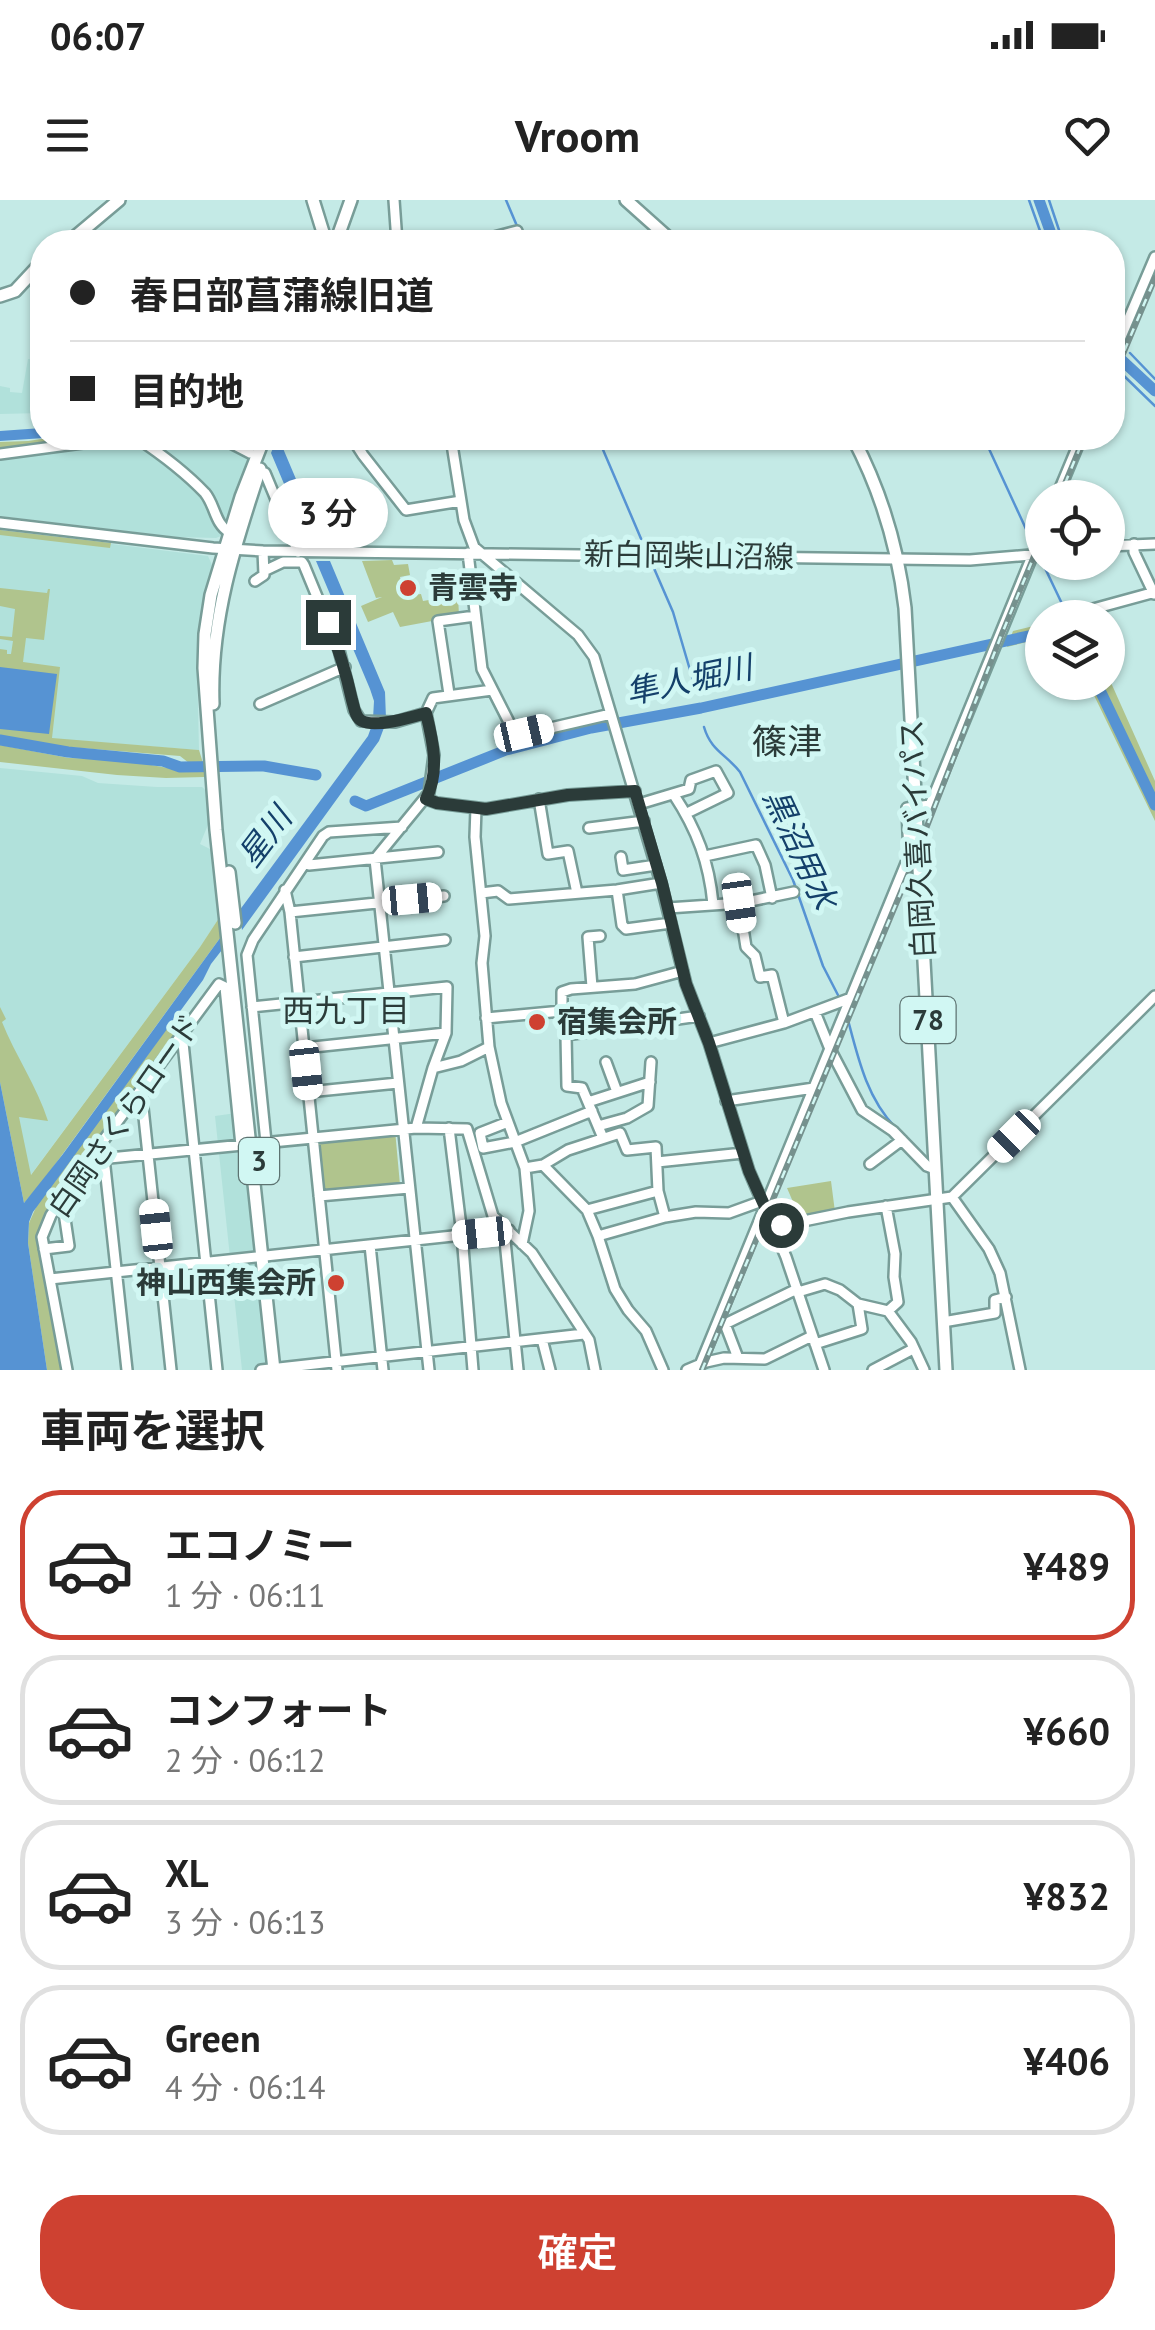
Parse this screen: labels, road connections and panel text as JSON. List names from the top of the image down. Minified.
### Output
{"streets":{"main road":["白岡久喜バイパス","78","3"],"street":["新白岡柴山沼線","白岡さくらロード"]},"crossings":[["新白岡柴山沼線","白岡久喜バイパス"],["白岡さくらロード","3"]],"districts":["篠津","西九丁目"],"water":["隼人堀川","星川","黒沼用水"],"places":["青雲寺","宿集会所","神山西集会所"],"page":{"status":"06:07","header":"Vroom","banner":["春日部菖蒲線旧道","目的地"],"bubble":"3 分","heading":"車両を選択","list":[{"name":"エコノミー","note":"1 分 · 06:11","value":"¥489"},{"name":"コンフォート","note":"2 分 · 06:12","value":"¥660"},{"name":"XL","note":"3 分 · 06:13","value":"¥832"},{"name":"Green","note":"4 分 · 06:14","value":"¥406"}],"buttons":"確定"}}
